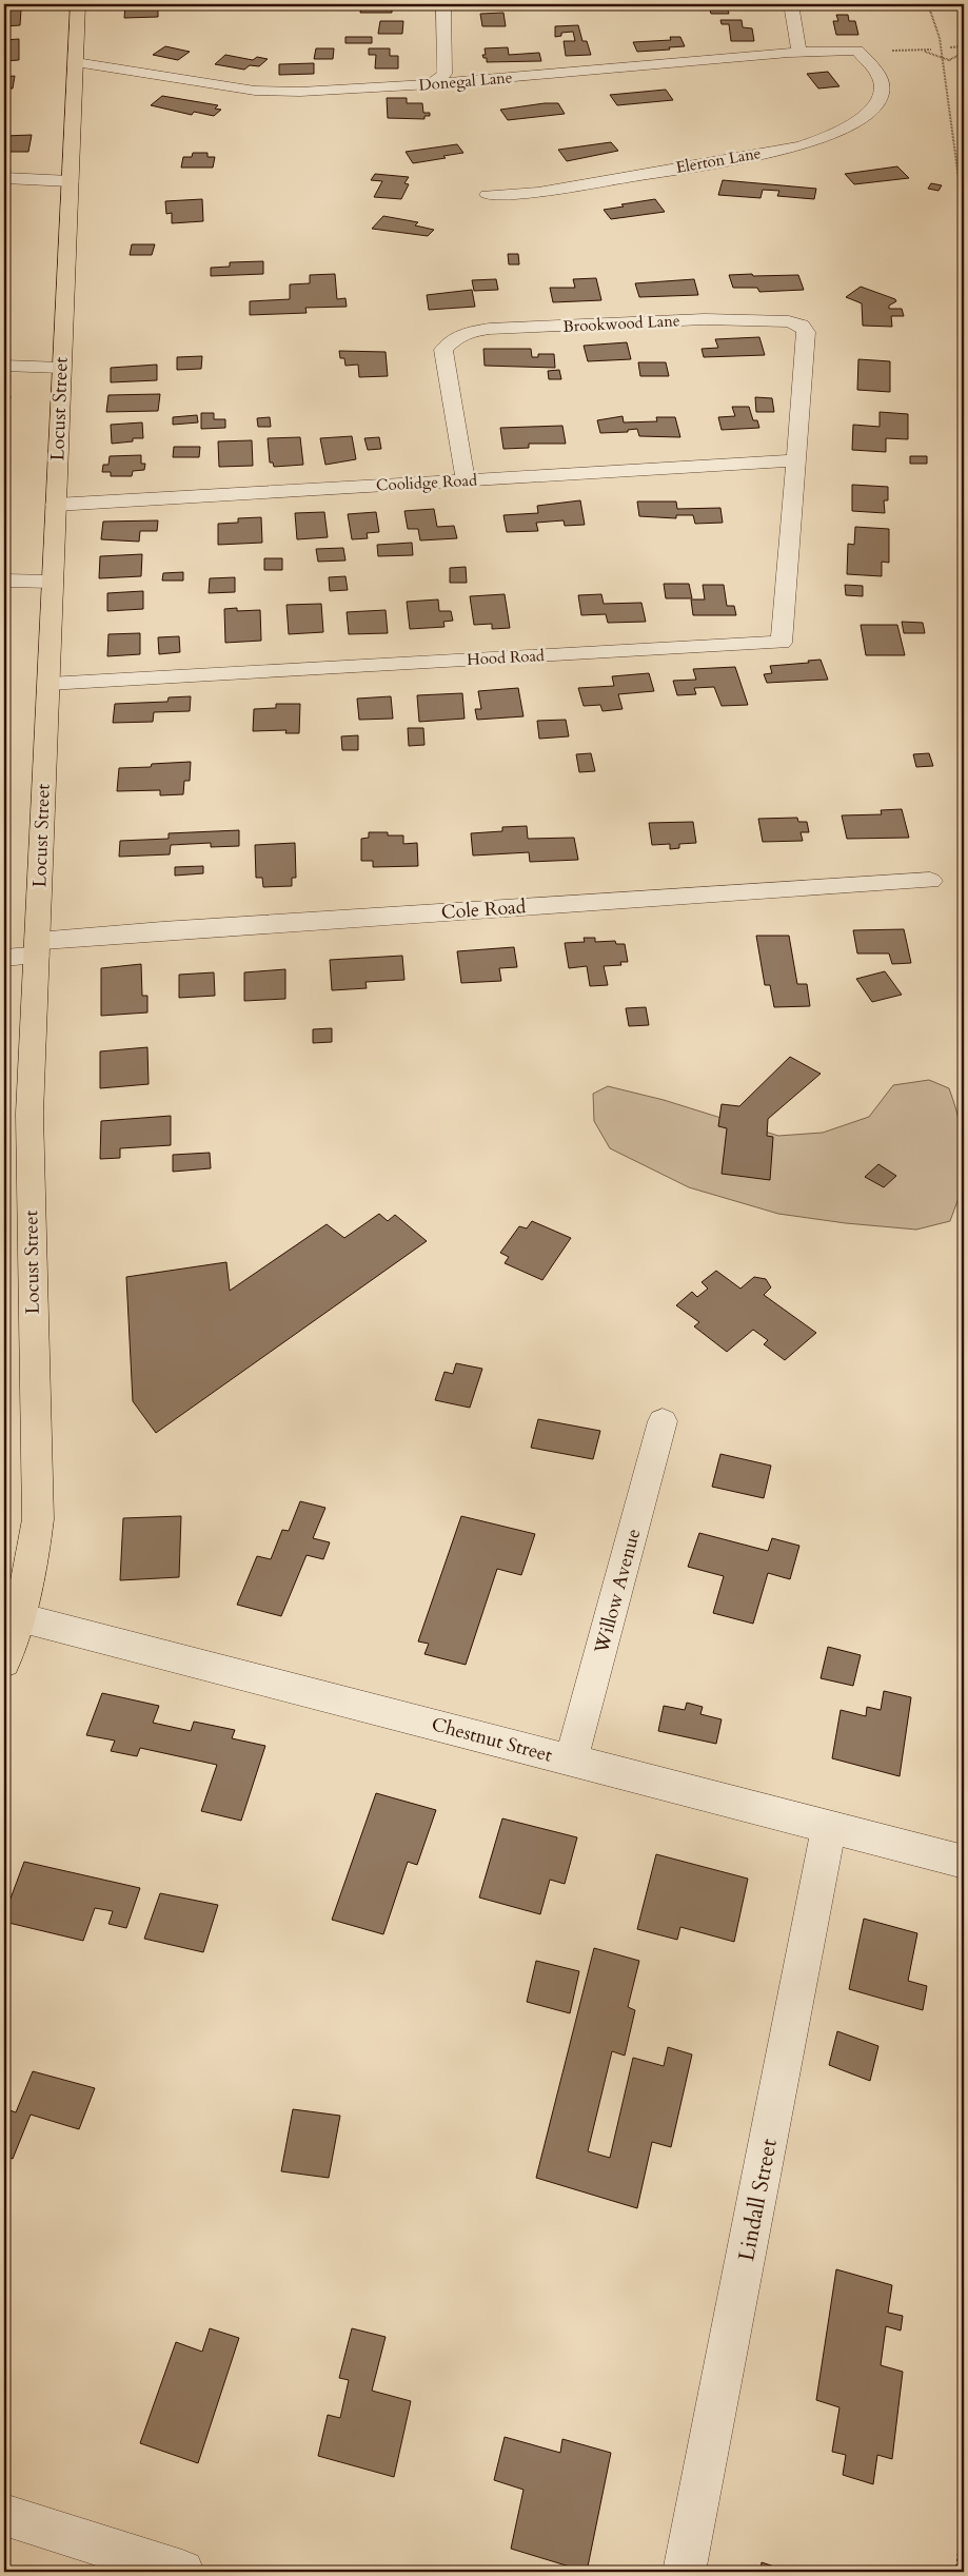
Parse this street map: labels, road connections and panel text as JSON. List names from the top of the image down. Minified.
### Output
{"streets":{"main road":["Locust Street"],"street":["Donegal Lane","Elerton Lane","Brookwood Lane","Coolidge Road","Hood Road","Cole Road","Willow Avenue","Chestnut Street","Lindall Street"]},"crossings":[["Donegal Lane","Elerton Lane"],["Donegal Lane","Locust Street"],["Brookwood Lane","Coolidge Road"],["Brookwood Lane","Hood Road"],["Locust Street","Coolidge Road"],["Locust Street","Hood Road"],["Locust Street","Cole Road"],["Locust Street","Chestnut Street"],["Coolidge Road","Hood Road"],["Willow Avenue","Chestnut Street"],["Chestnut Street","Lindall Street"]]}
